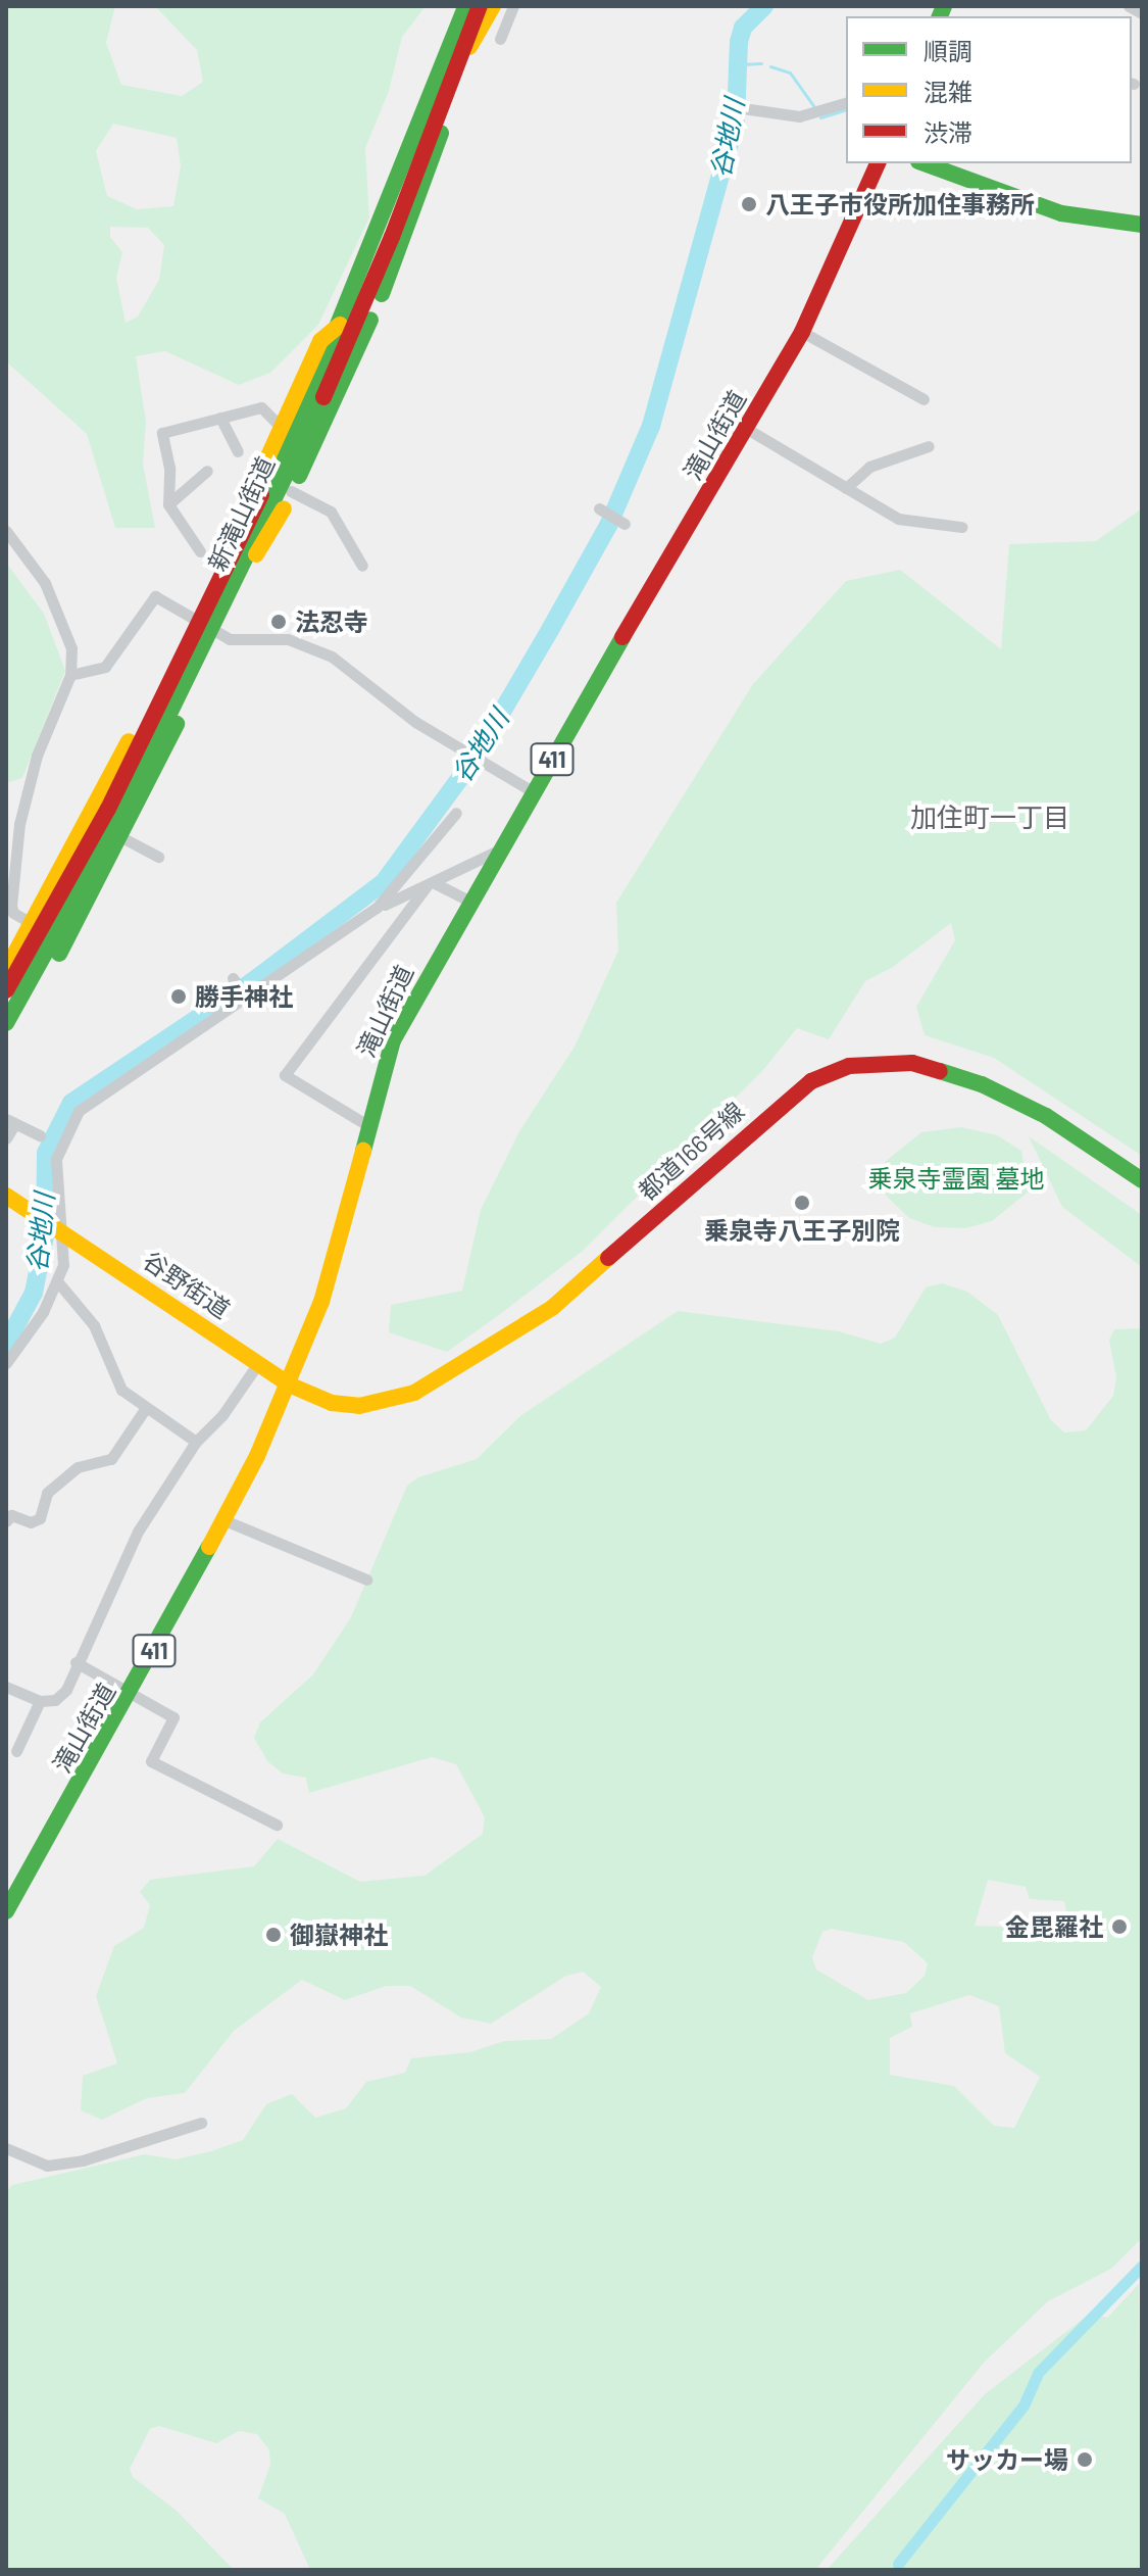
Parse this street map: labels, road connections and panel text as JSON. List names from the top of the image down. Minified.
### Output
{"streets":{"main road":["滝山街道","新滝山街道","411","都道166号線","谷野街道"]},"crossings":[["滝山街道","都道166号線"],["滝山街道","谷野街道"],["都道166号線","谷野街道"]],"districts":["加住町一丁目"],"water":["谷地川"],"parks":["乗泉寺霊園 墓地"],"places":["八王子市役所加住事務所","法忍寺","勝手神社","乗泉寺八王子別院","金毘羅社","御嶽神社","サッカー場"],"legend":["順調","混雑","渋滞"]}
